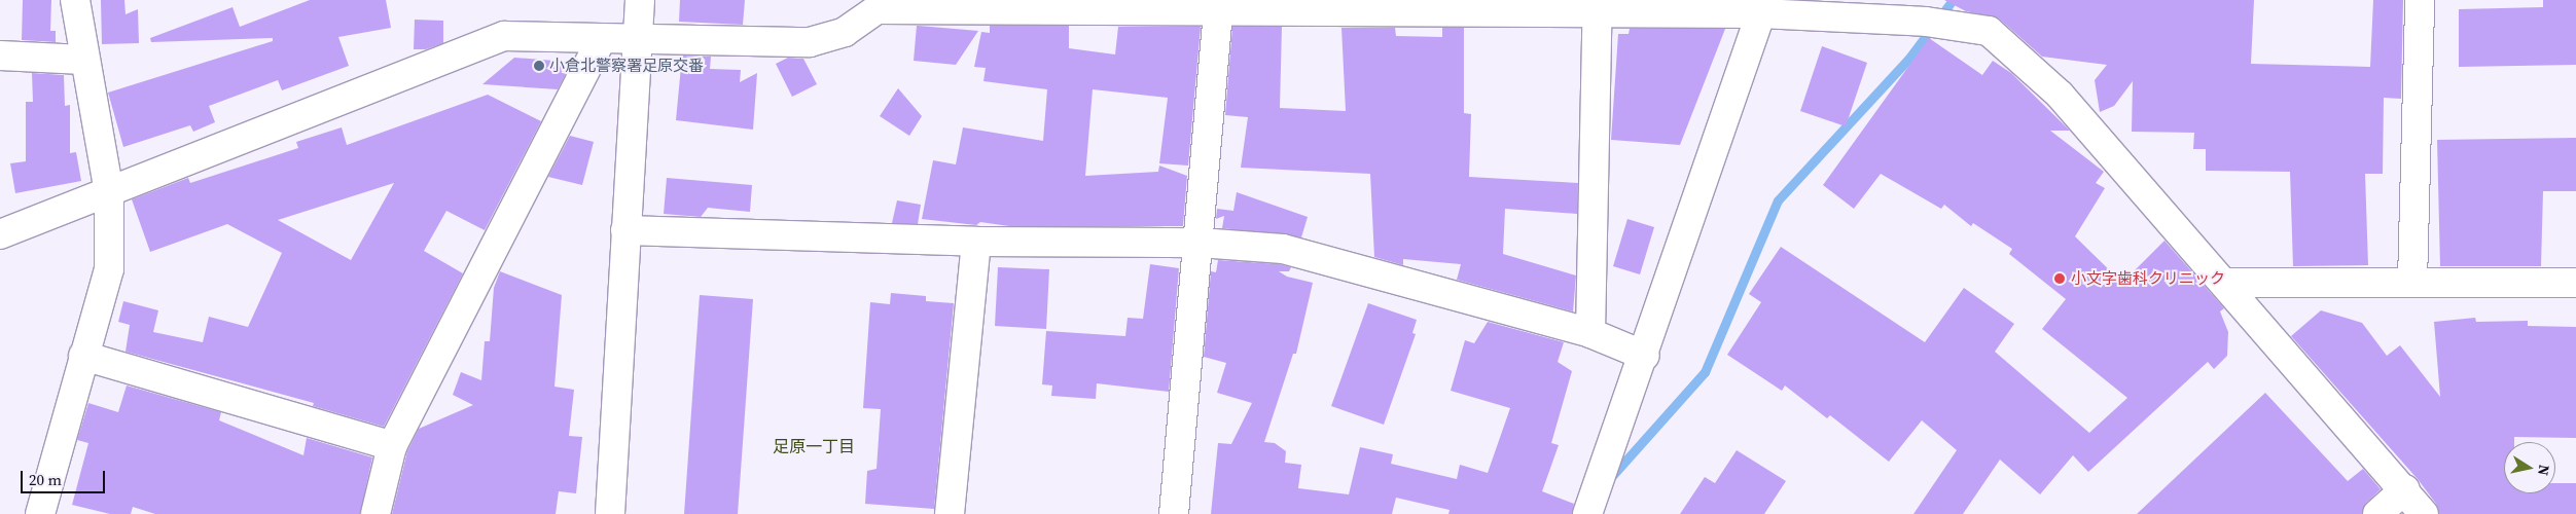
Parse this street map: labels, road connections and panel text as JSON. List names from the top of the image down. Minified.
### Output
{"districts":["足原一丁目"],"places":["小倉北警察署足原交番","小文字歯科クリニック"],"scale_bar":"20 m","north":"right"}
